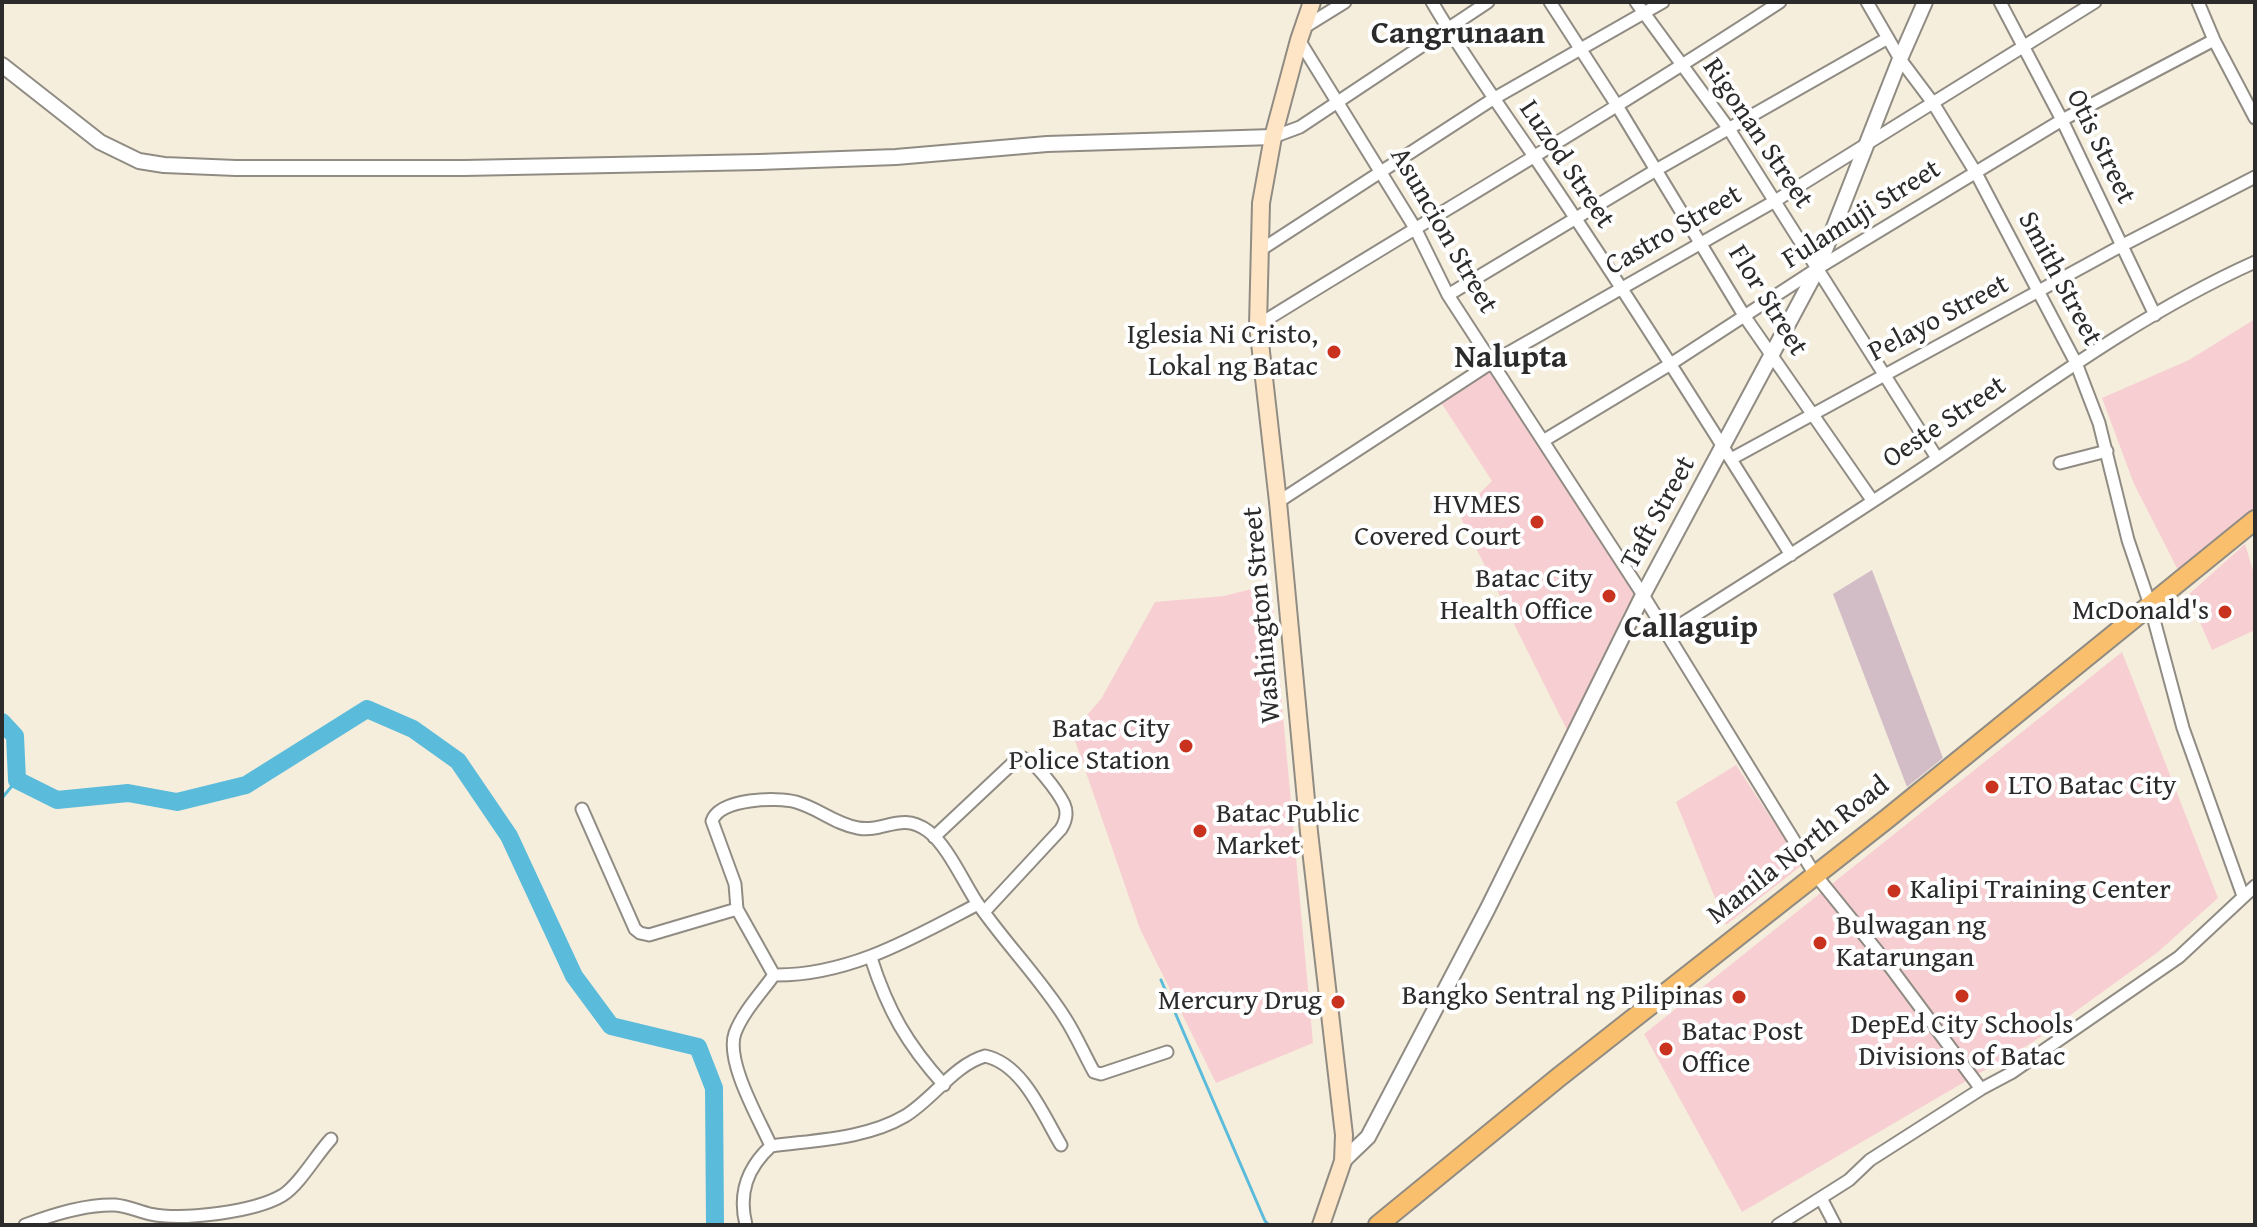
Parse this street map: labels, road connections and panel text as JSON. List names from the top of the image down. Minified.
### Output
{"streets":{"highway":["Manila North Road"],"main road":["Washington Street"],"street":["Rigonan Street","Otis Street","Luzod Street","Fulamuji Street","Asuncion Street","Castro Street","Smith Street","Flor Street","Pelayo Street","Oeste Street","Taft Street"]},"crossings":[["Rigonan Street","Fulamuji Street"],["Rigonan Street","Castro Street"],["Rigonan Street","Pelayo Street"],["Rigonan Street","Oeste Street"],["Rigonan Street","Taft Street"],["Otis Street","Fulamuji Street"],["Otis Street","Castro Street"],["Otis Street","Pelayo Street"],["Otis Street","Oeste Street"],["Luzod Street","Fulamuji Street"],["Luzod Street","Castro Street"],["Luzod Street","Pelayo Street"],["Luzod Street","Oeste Street"],["Luzod Street","Taft Street"],["Fulamuji Street","Asuncion Street"],["Fulamuji Street","Smith Street"],["Fulamuji Street","Flor Street"],["Fulamuji Street","Taft Street"],["Asuncion Street","Castro Street"],["Asuncion Street","Oeste Street"],["Asuncion Street","Taft Street"],["Asuncion Street","Washington Street"],["Asuncion Street","Manila North Road"],["Castro Street","Smith Street"],["Castro Street","Flor Street"],["Castro Street","Taft Street"],["Castro Street","Washington Street"],["Smith Street","Pelayo Street"],["Smith Street","Oeste Street"],["Smith Street","Taft Street"],["Smith Street","Manila North Road"],["Flor Street","Pelayo Street"],["Flor Street","Oeste Street"],["Flor Street","Taft Street"],["Pelayo Street","Taft Street"],["Taft Street","Washington Street"]],"districts":["Cangrunaan","Nalupta","Callaguip"],"places":["Iglesia Ni Cristo, Lokal ng Batac","HVMES Covered Court","Batac City Health Office","McDonald's","Batac City Police Station","LTO Batac City","Batac Public Market","Kalipi Training Center","Bulwagan ng Katarungan","DepEd City Schools Divisions of Batac","Bangko Sentral ng Pilipinas","Mercury Drug","Batac Post Office"]}
